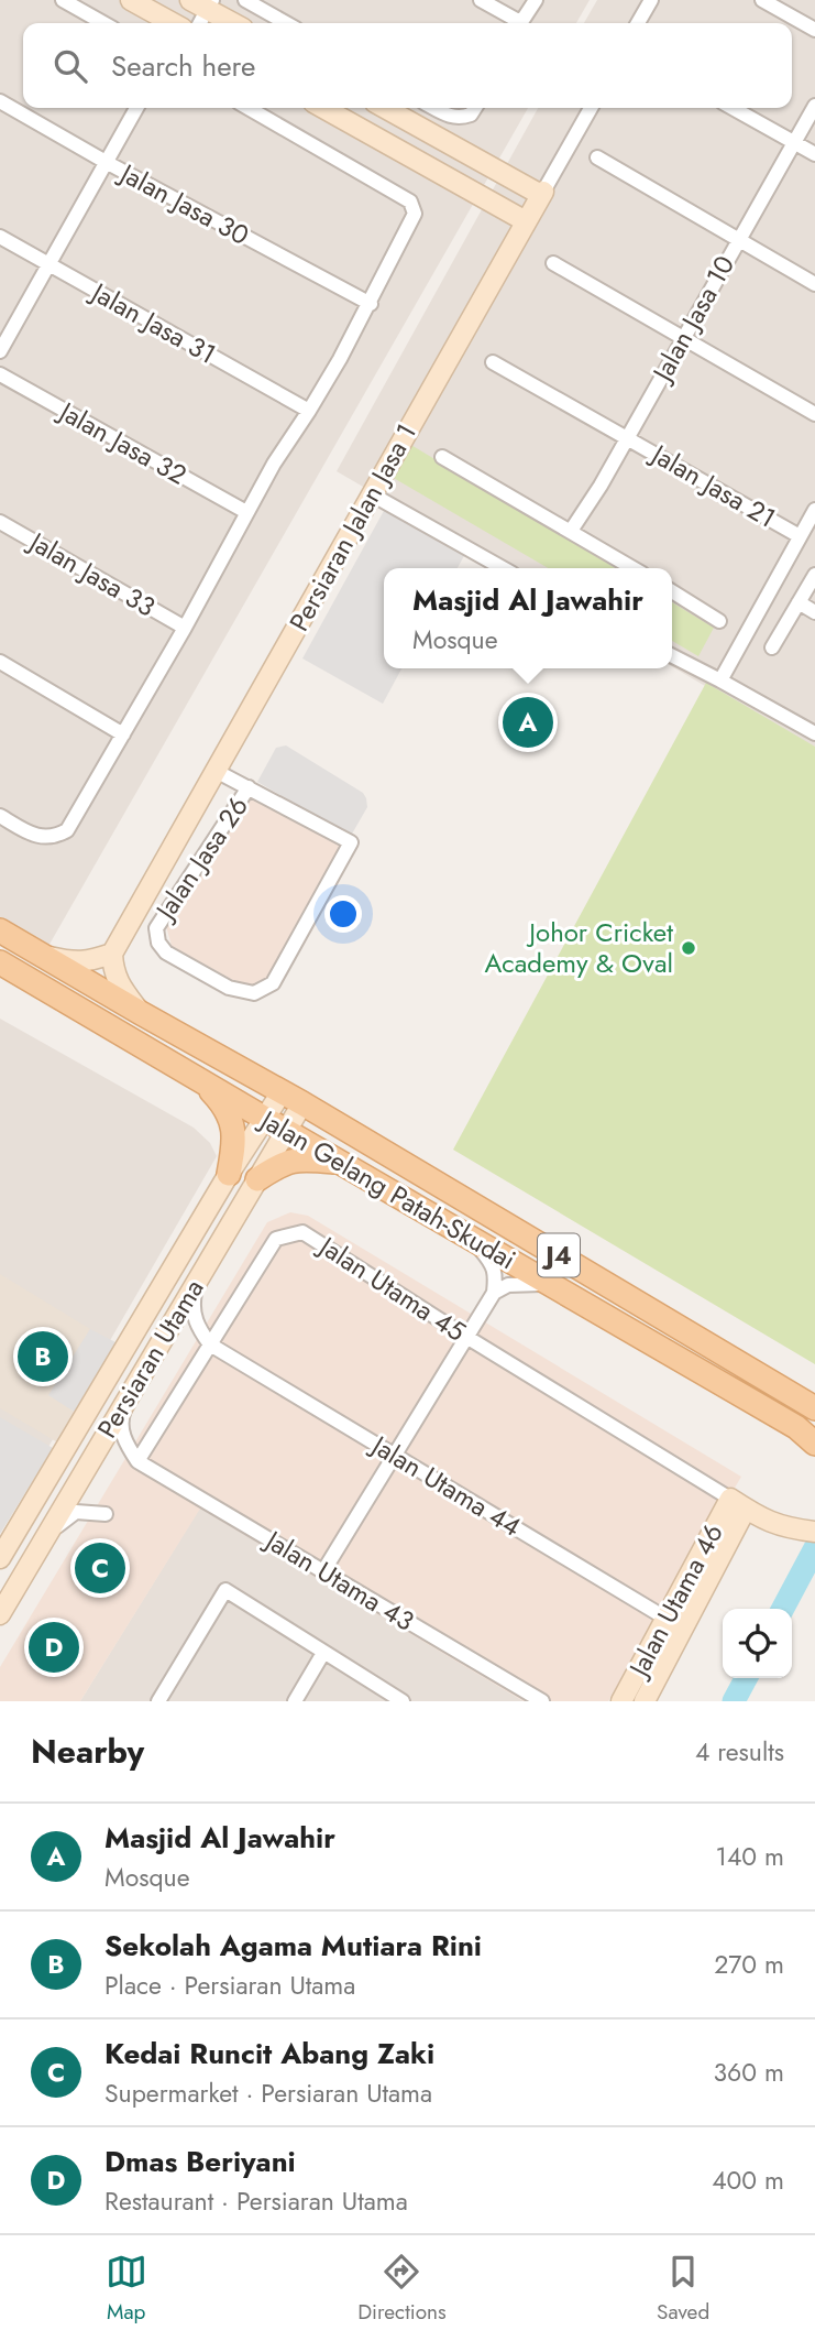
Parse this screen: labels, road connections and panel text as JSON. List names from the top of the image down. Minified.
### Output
{"streets":{"main road":["Jalan Gelang Patah-Skudai","J4"],"street":["Jalan Jasa 30","Jalan Jasa 10","Jalan Jasa 31","Jalan Jasa 32","Jalan Jasa 21","Persiaran Jalan Jasa 1","Jalan Jasa 33","Jalan Jasa 26","Jalan Utama 45","Persiaran Utama","Jalan Utama 44","Jalan Utama 43","Jalan Utama 46"]},"crossings":[["Jalan Jasa 10","Jalan Jasa 21"],["Jalan Gelang Patah-Skudai","Persiaran Utama"],["Jalan Utama 45","Jalan Utama 44"],["Jalan Utama 45","Jalan Utama 43"],["Jalan Utama 45","Jalan Utama 46"],["Jalan Utama 44","Jalan Utama 46"]],"places":["Johor Cricket Academy & Oval"],"page":{"search":"Search here","popup":["Masjid Al Jawahir","Mosque"],"pins":["A","B","C","D"],"heading":["Nearby","4 results"],"list":[{"mark":"A","name":"Masjid Al Jawahir","note":"Mosque","value":"140 m"},{"mark":"B","name":"Sekolah Agama Mutiara Rini","note":"Place · Persiaran Utama","value":"270 m"},{"mark":"C","name":"Kedai Runcit Abang Zaki","note":"Supermarket · Persiaran Utama","value":"360 m"},{"mark":"D","name":"Dmas Beriyani","note":"Restaurant · Persiaran Utama","value":"400 m"}],"nav":["Map","Directions","Saved"]}}
